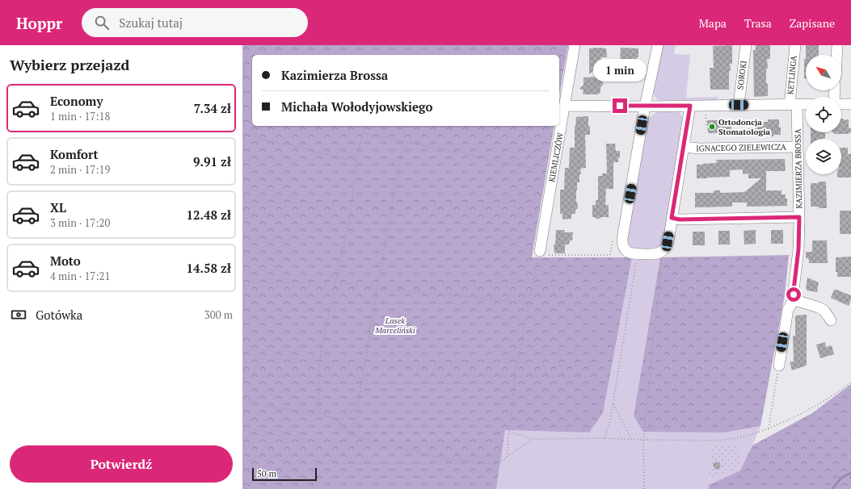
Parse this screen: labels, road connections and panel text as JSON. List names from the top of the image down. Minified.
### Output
{"streets":{"street":["SOROKI","KETLINGA","IGNACEGO ZIELEWICZA","KIEMLICZÓW","KAZIMIERZA BROSSA"]},"crossings":[["KETLINGA","KAZIMIERZA BROSSA"],["IGNACEGO ZIELEWICZA","KAZIMIERZA BROSSA"]],"parks":["Lasek Marceliński"],"places":["Ortodoncja Stomatologia"],"scale_bar":"50 m","north":"top left","page":{"header":"Hoppr","search":"Szukaj tutaj","nav":["Mapa","Trasa","Zapisane"],"heading":"Wybierz przejazd","banner":["Kazimierza Brossa","Michała Wołodyjowskiego"],"bubble":"1 min","list":[{"name":"Economy","note":"1 min · 17:18","value":"7.34 zł"},{"name":"Komfort","note":"2 min · 17:19","value":"9.91 zł"},{"name":"XL","note":"3 min · 17:20","value":"12.48 zł"},{"name":"Moto","note":"4 min · 17:21","value":"14.58 zł"}],"pay":["Gotówka","300 m"],"buttons":"Potwierdź","scale":"50 m"}}
